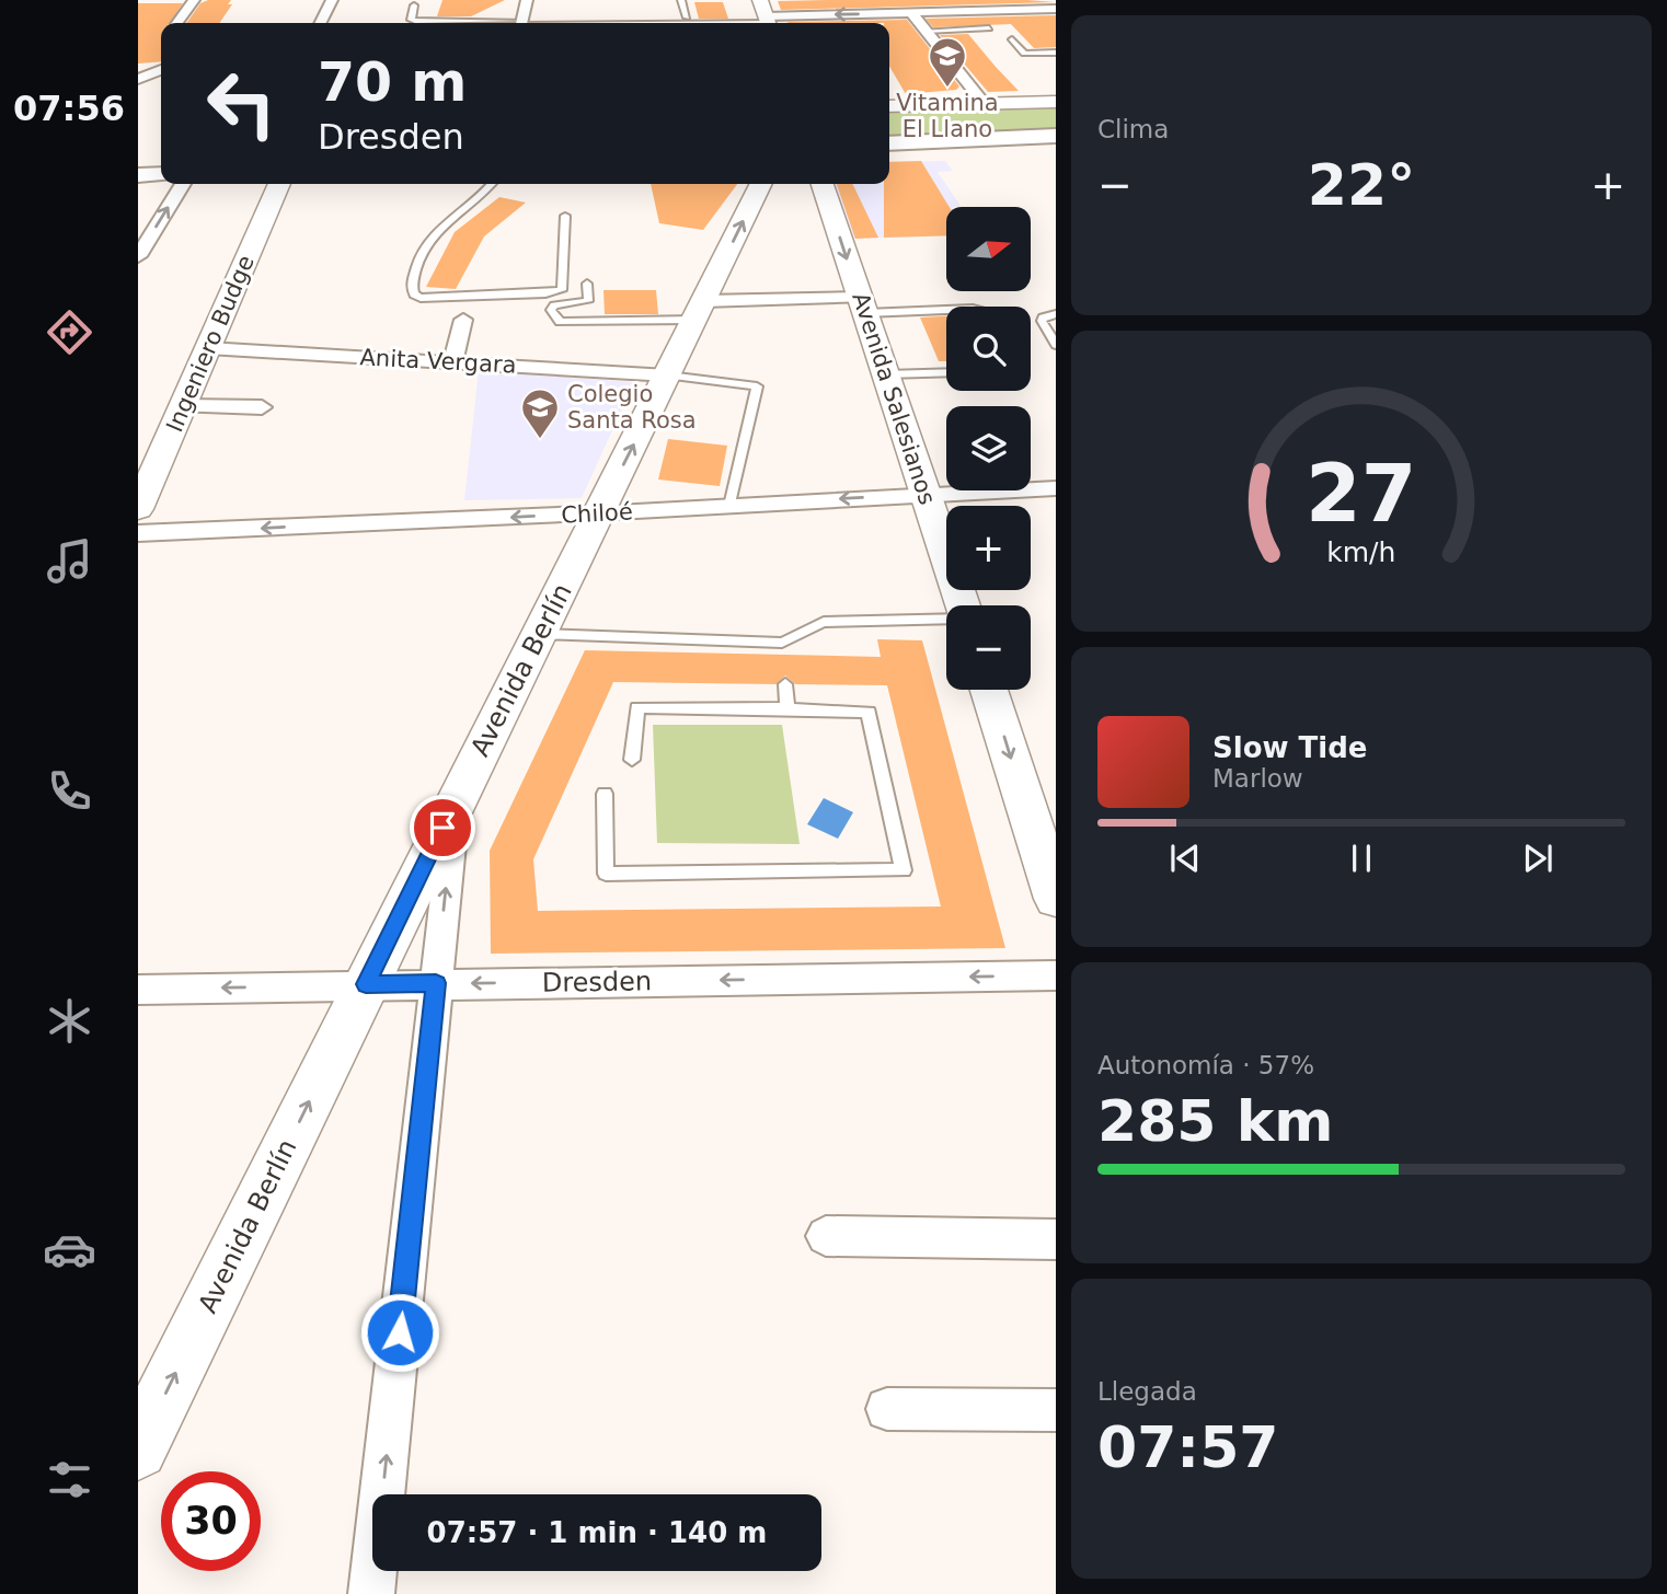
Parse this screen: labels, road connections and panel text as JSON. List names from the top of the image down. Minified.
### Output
{"streets":{"street":["Ingeniero Budge","Anita Vergara","Avenida Salesianos","Chiloé","Avenida Berlín","Dresden"]},"crossings":[["Ingeniero Budge","Anita Vergara"],["Anita Vergara","Avenida Berlín"],["Avenida Salesianos","Chiloé"],["Chiloé","Avenida Berlín"],["Avenida Berlín","Dresden"]],"one_way":["Dresden"],"places":{"school or university":["Vitamina El Llano","Colegio Santa Rosa"]},"north":"right","page":{"tabs":"07:56","tile":["Clima",["Autonomía · 57%","285 km"],["Llegada","07:57"]],"turn":["70 m","Dresden"],"heat":["−","22°","+"],"map_buttons":["+","−"],"song":["Slow Tide","Marlow"],"limit":"30","trip":"07:57 · 1 min · 140 m","gauge":["27","km/h"]}}
